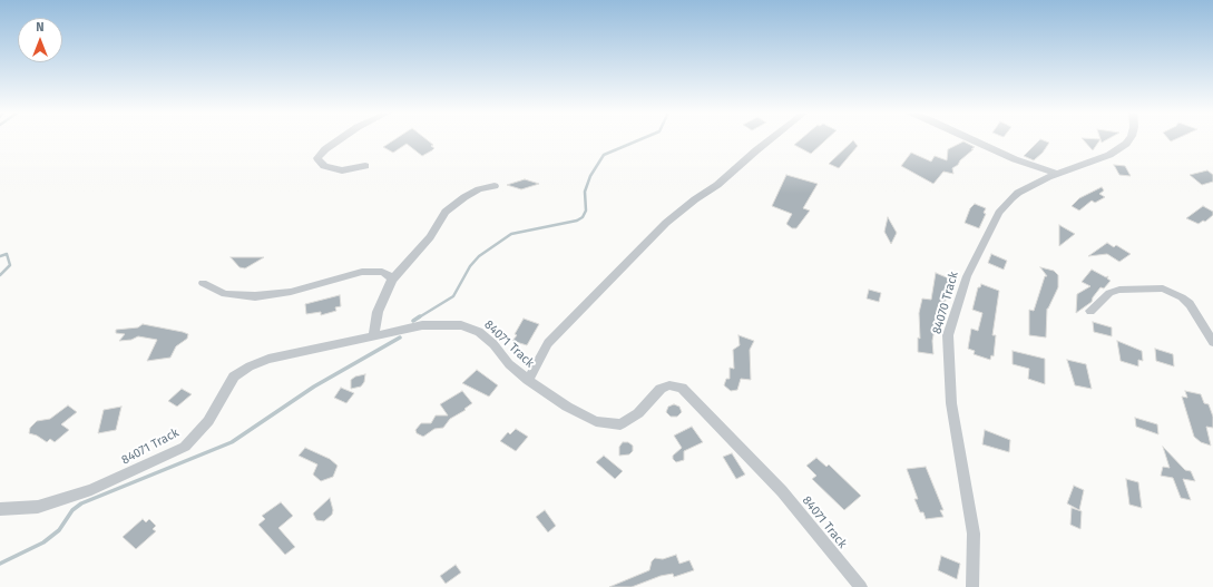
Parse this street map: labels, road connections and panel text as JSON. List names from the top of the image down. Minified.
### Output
{"streets":{"street":["84070 Track","84071 Track"]},"north":"top"}
